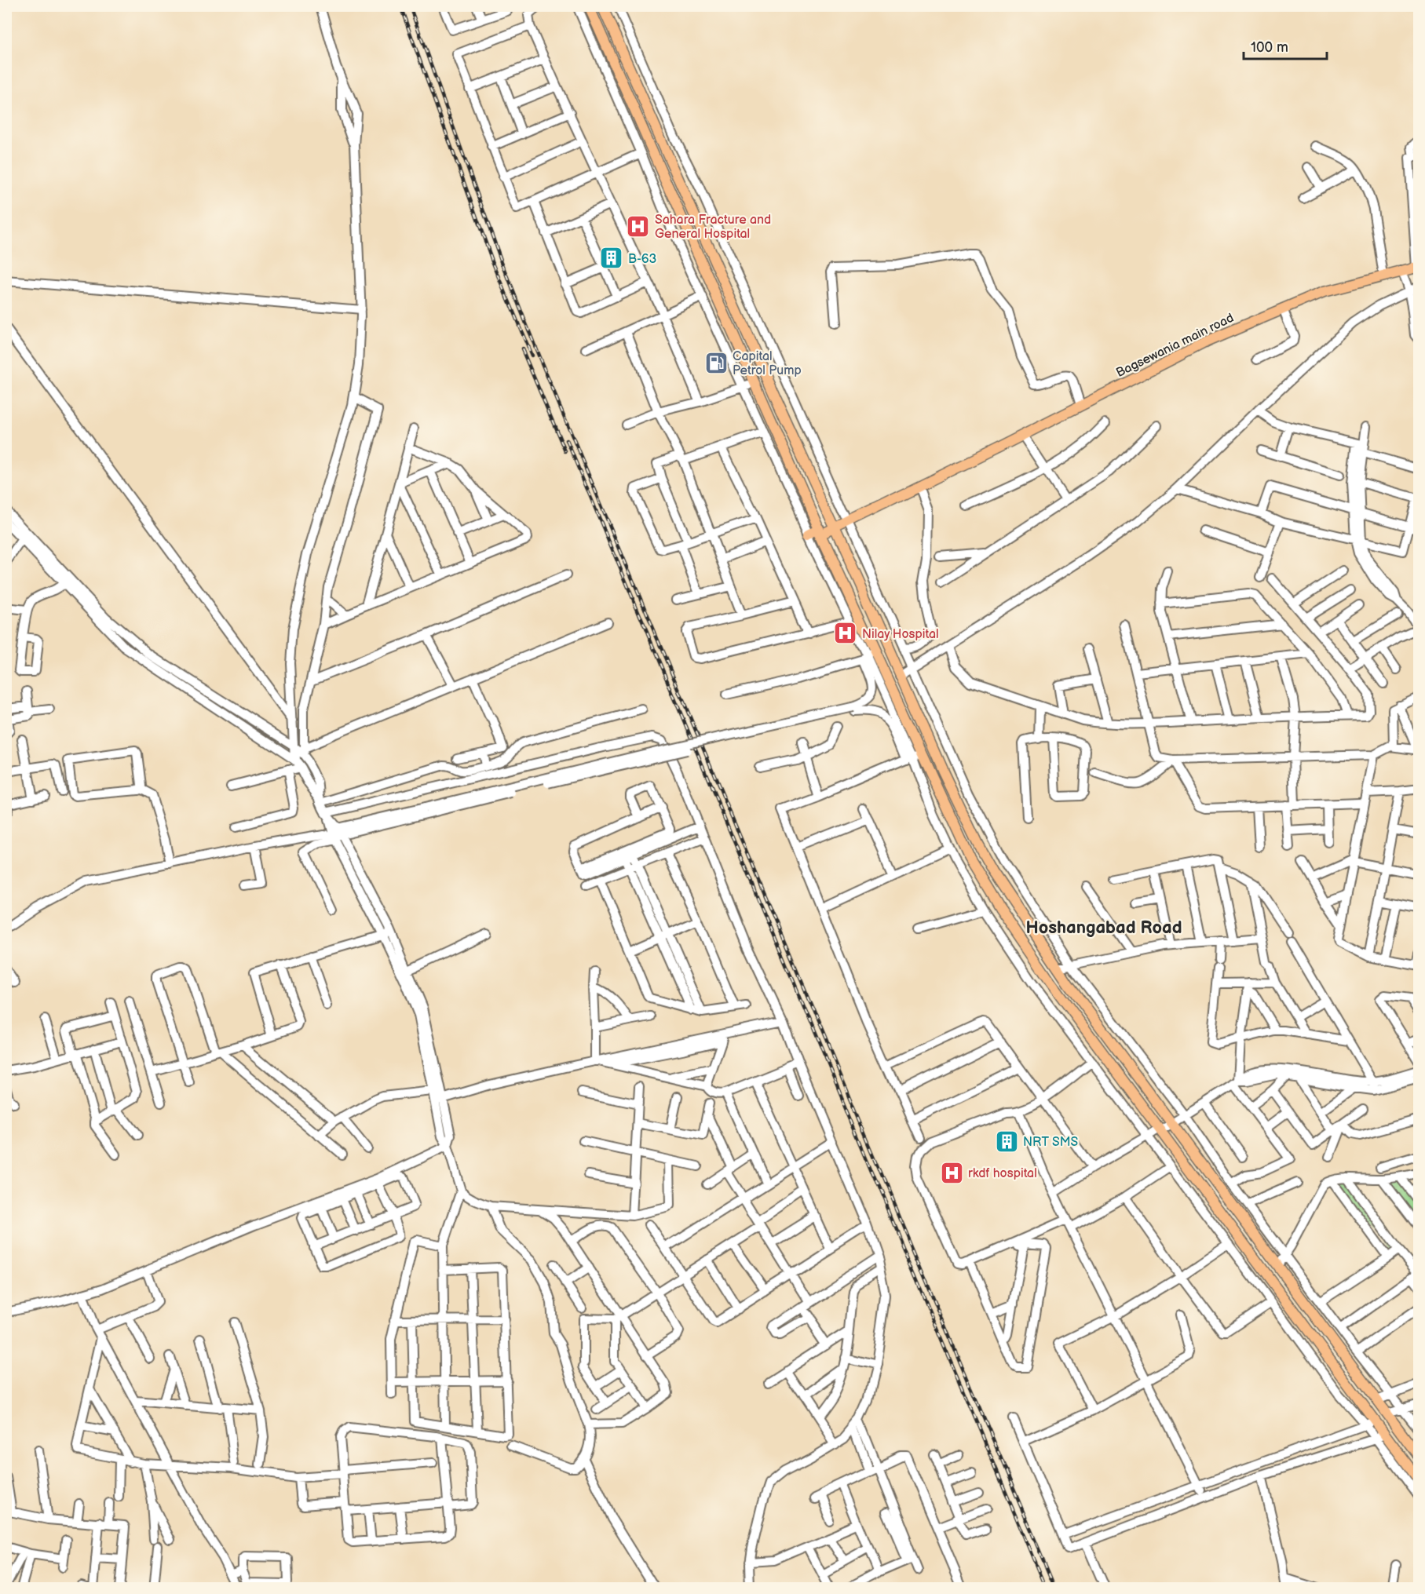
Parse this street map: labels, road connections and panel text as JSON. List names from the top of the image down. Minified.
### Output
{"streets":{"main road":["Bagsewania main road"]},"districts":["Hoshangabad Road"],"places":{"hospital":["Sahara Fracture and General Hospital","Nilay Hospital","rkdf hospital"],"building":["B-63","NRT SMS"],"fuel station":["Capital Petrol Pump"]},"scale_bar":"100 m"}
